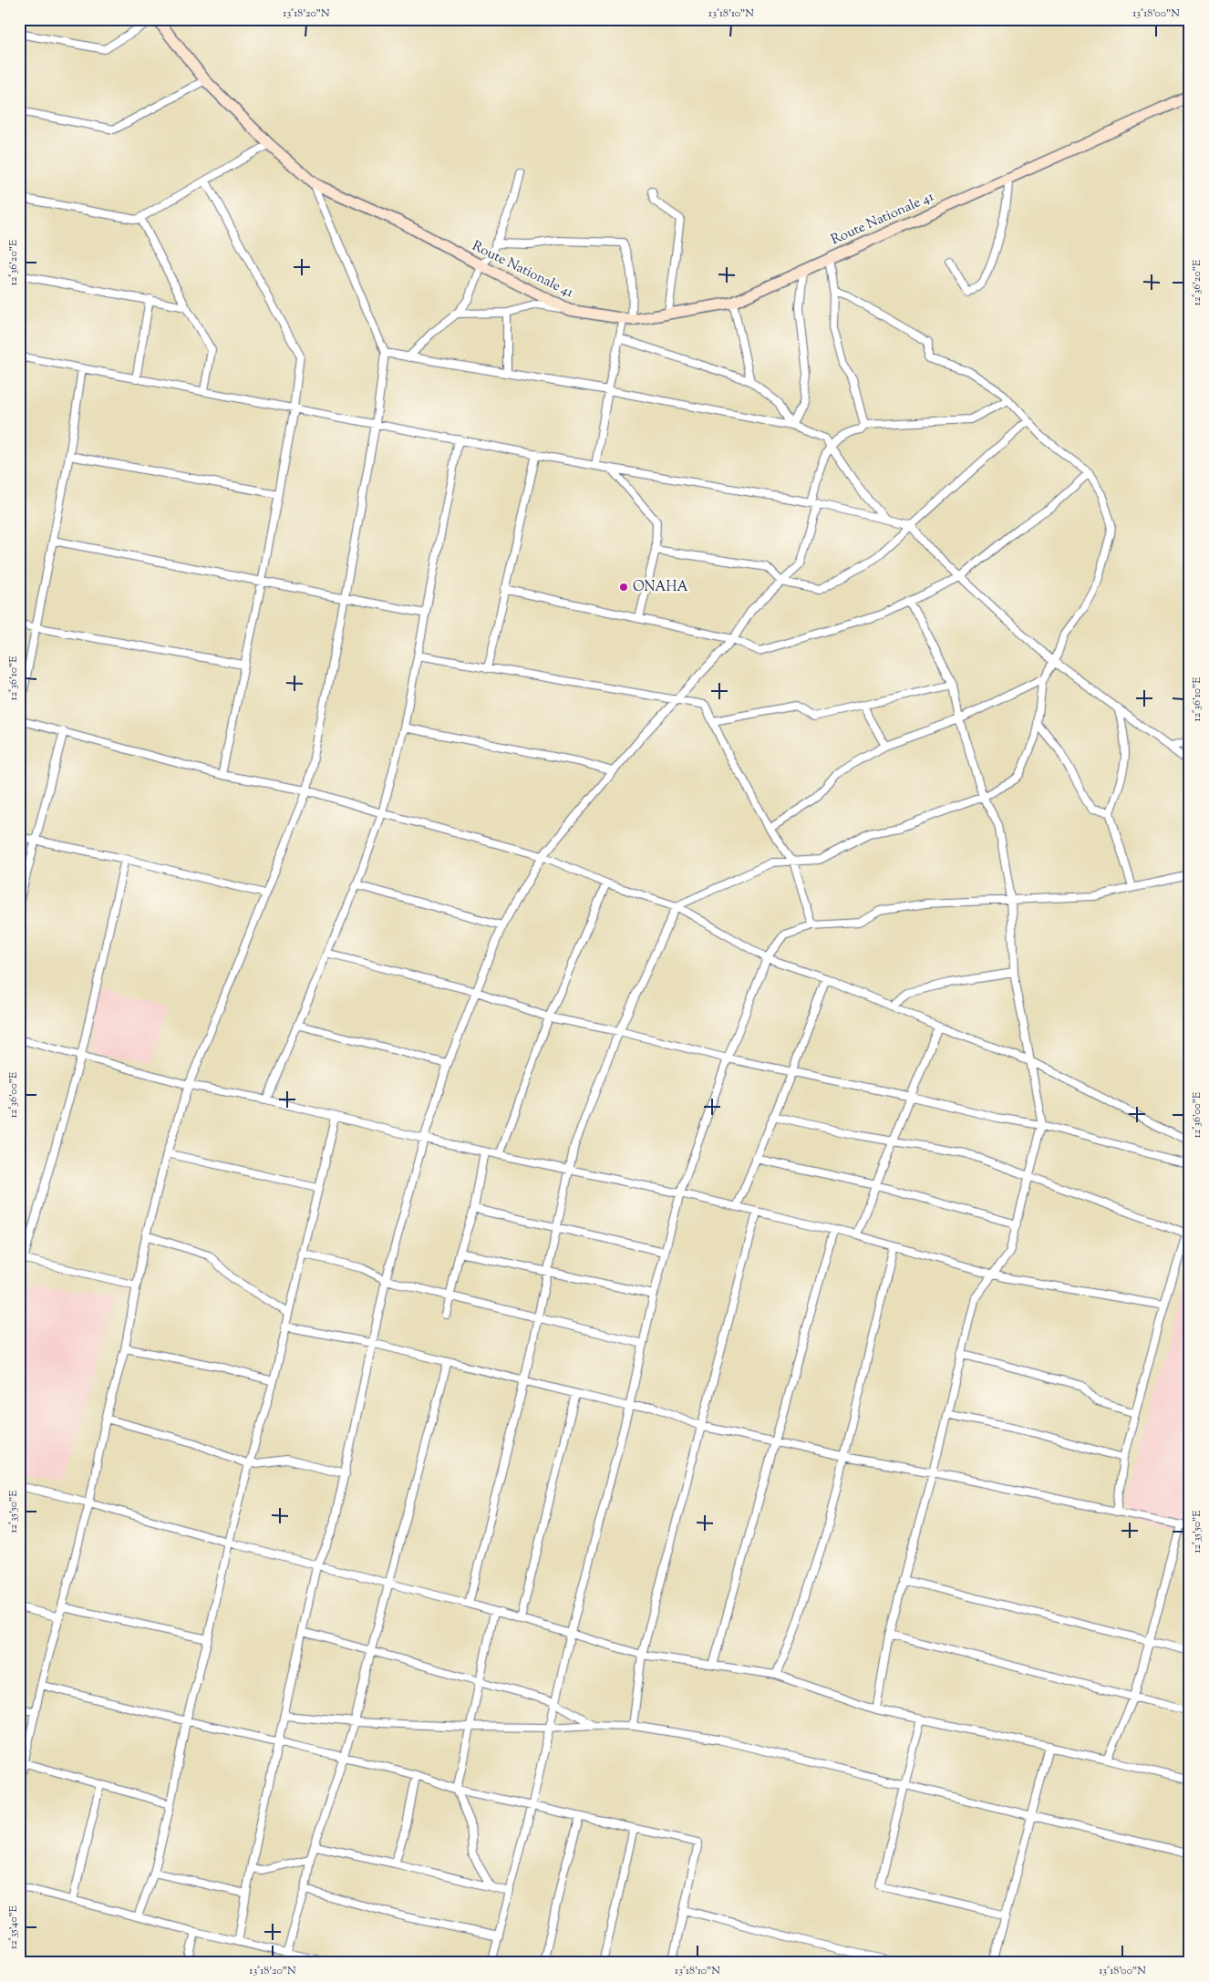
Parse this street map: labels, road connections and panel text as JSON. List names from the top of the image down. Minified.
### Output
{"streets":{"street":["Route Nationale 41"]},"places":["ONAHA"],"coordinates":["13°18'20\"N","13°18'10\"N","13°18'00\"N","12°36'20\"E","12°36'10\"E","12°36'00\"E","12°35'50\"E","12°35'40\"E"]}
